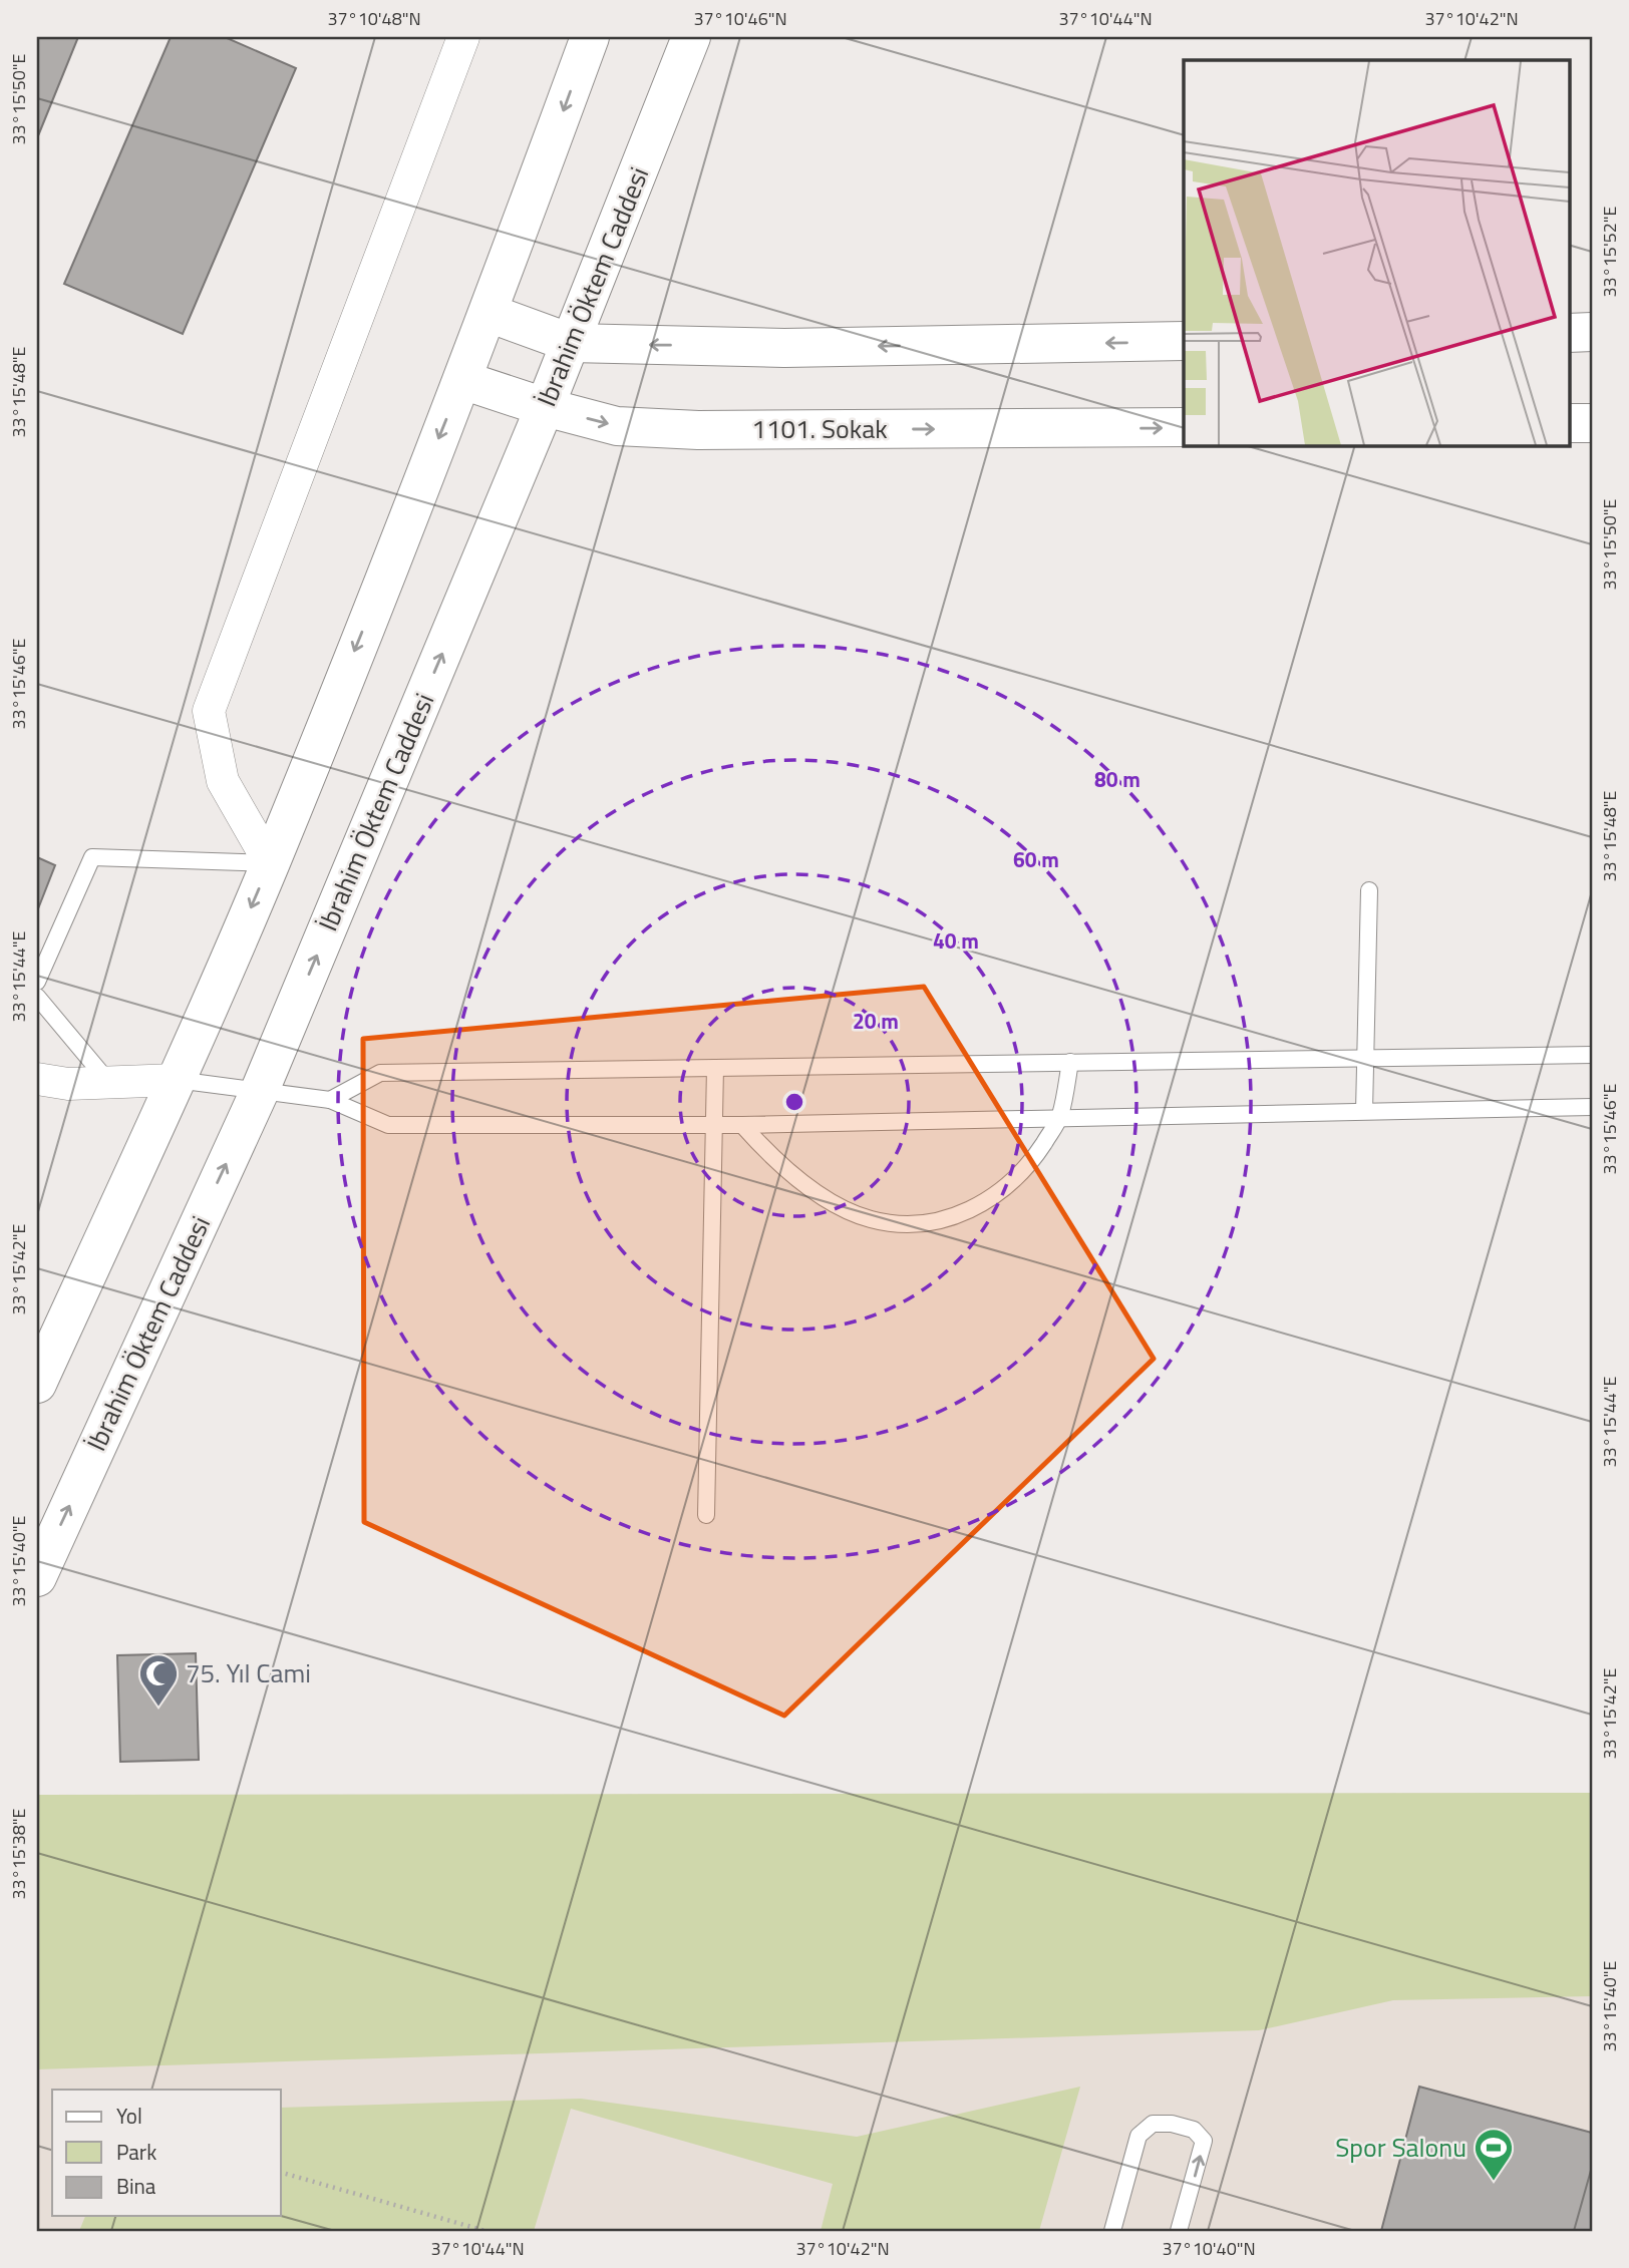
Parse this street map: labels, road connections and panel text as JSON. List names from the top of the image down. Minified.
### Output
{"streets":{"main road":["İbrahim Öktem Caddesi","1101. Sokak"]},"crossings":[["İbrahim Öktem Caddesi","1101. Sokak"]],"places":{"mosque":["75. Yıl Cami"],"sports":["Spor Salonu"]},"legend":["Yol","Park","Bina"],"coordinates":["37°10'48\"N","37°10'46\"N","37°10'44\"N","37°10'42\"N","33°15'50\"E","33°15'52\"E","33°15'48\"E","33°15'46\"E","33°15'44\"E","33°15'42\"E","33°15'40\"E","33°15'38\"E","37°10'40\"N"],"rings":["80 m","60 m","40 m","20 m"]}
